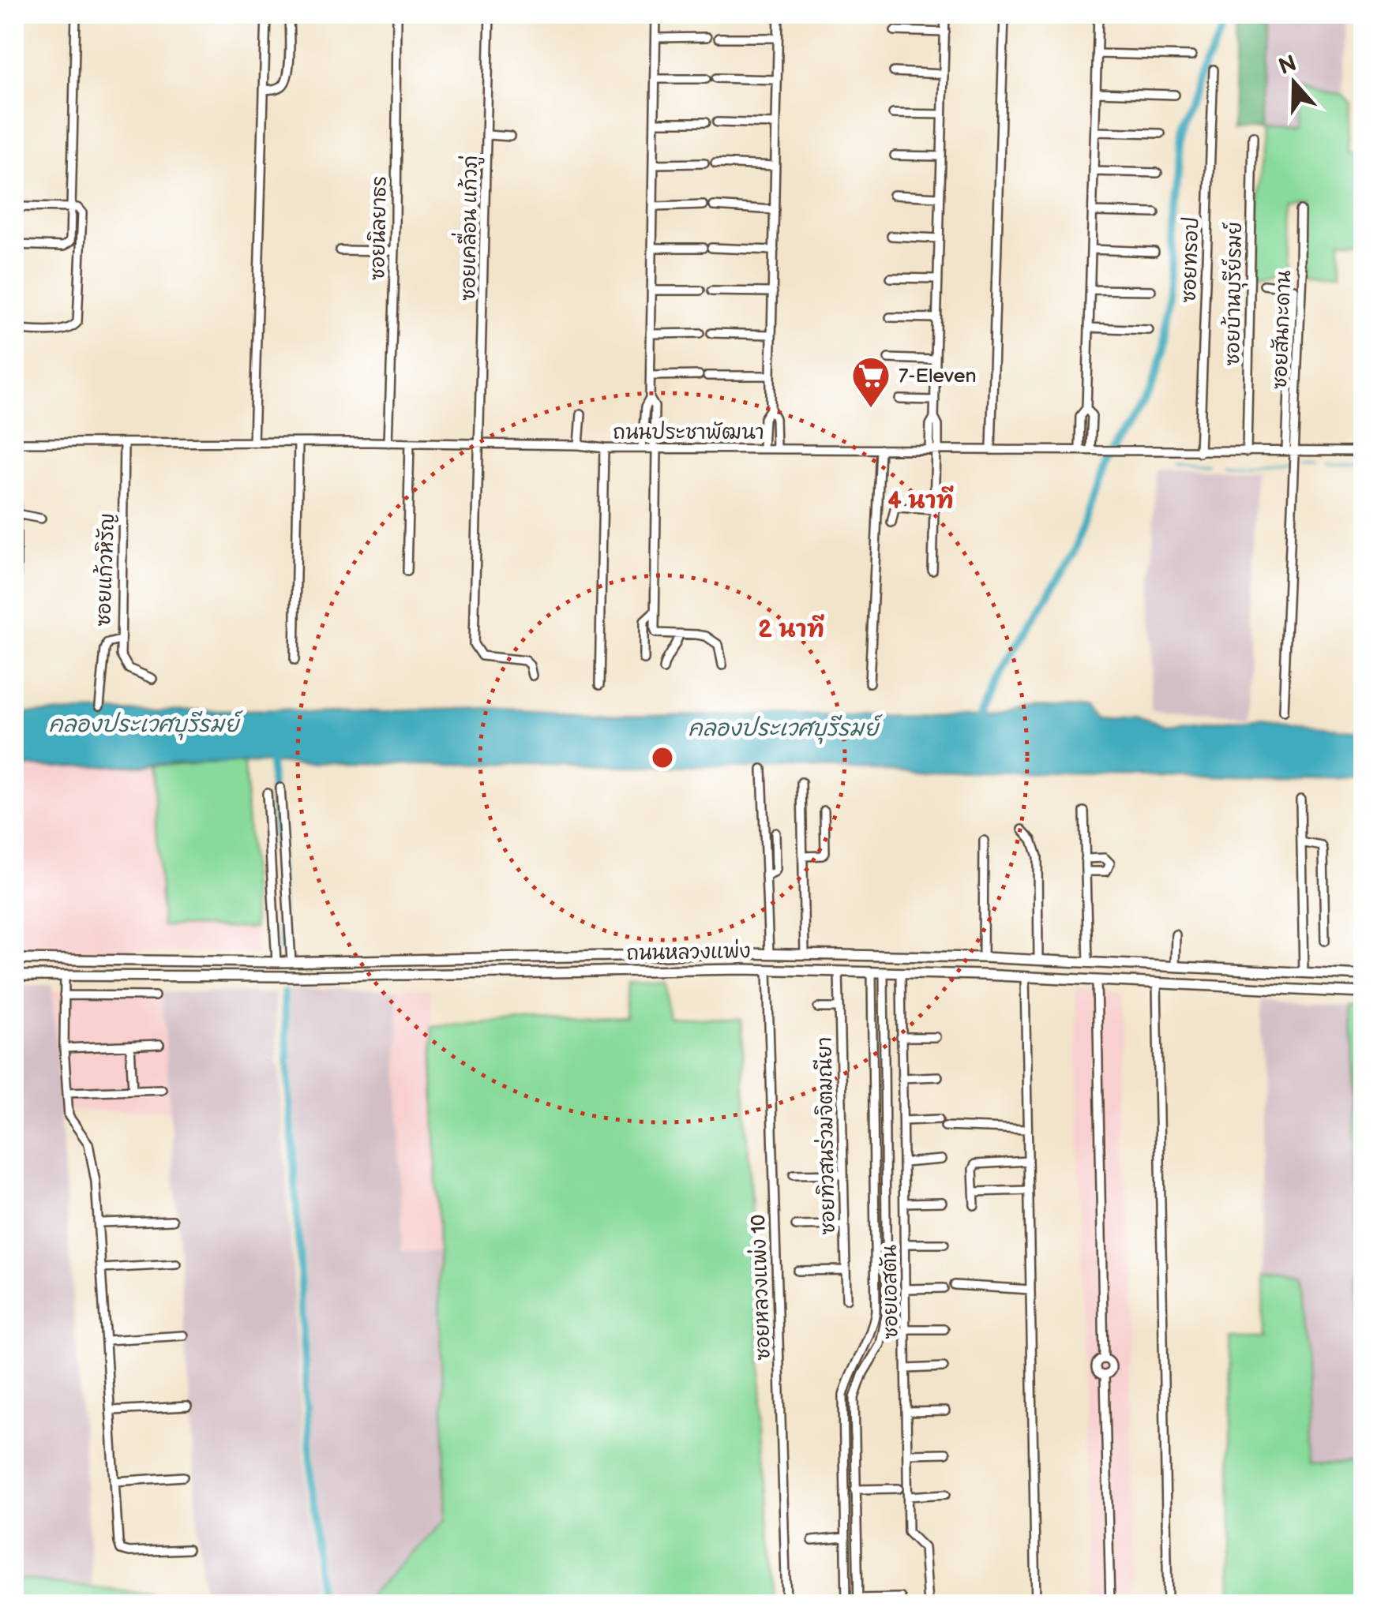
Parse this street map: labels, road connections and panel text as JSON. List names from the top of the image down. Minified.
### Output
{"streets":{"main road":["ถนนหลวงแพ่ง"],"street":["ซอยนิลยาธร","ซอยเคลื่อน แก้วภู่","ซอยทรอป","ซอยบ้านบุรีย์รมย์","ซอยสันกะดาน","ถนนประชาพัฒนา","ซอยแก้วหิรัญ","ซอยทิวสนร่วมจิตมณียา","ซอยหลวงแพ่ง 10","ซอยเอสตัน"]},"crossings":[["ซอยนิลยาธร","ถนนประชาพัฒนา"],["ซอยเคลื่อน แก้วภู่","ถนนประชาพัฒนา"],["ซอยทรอป","ถนนประชาพัฒนา"],["ซอยบ้านบุรีย์รมย์","ถนนประชาพัฒนา"],["ซอยสันกะดาน","ถนนประชาพัฒนา"],["ถนนประชาพัฒนา","ซอยแก้วหิรัญ"],["ถนนหลวงแพ่ง","ซอยทิวสนร่วมจิตมณียา"],["ถนนหลวงแพ่ง","ซอยหลวงแพ่ง 10"],["ถนนหลวงแพ่ง","ซอยเอสตัน"]],"water":["คลองประเวศบุรีรมย์"],"places":{"supermarket":["7-Eleven"]},"north":"top","rings":["4 นาที","2 นาที"]}
